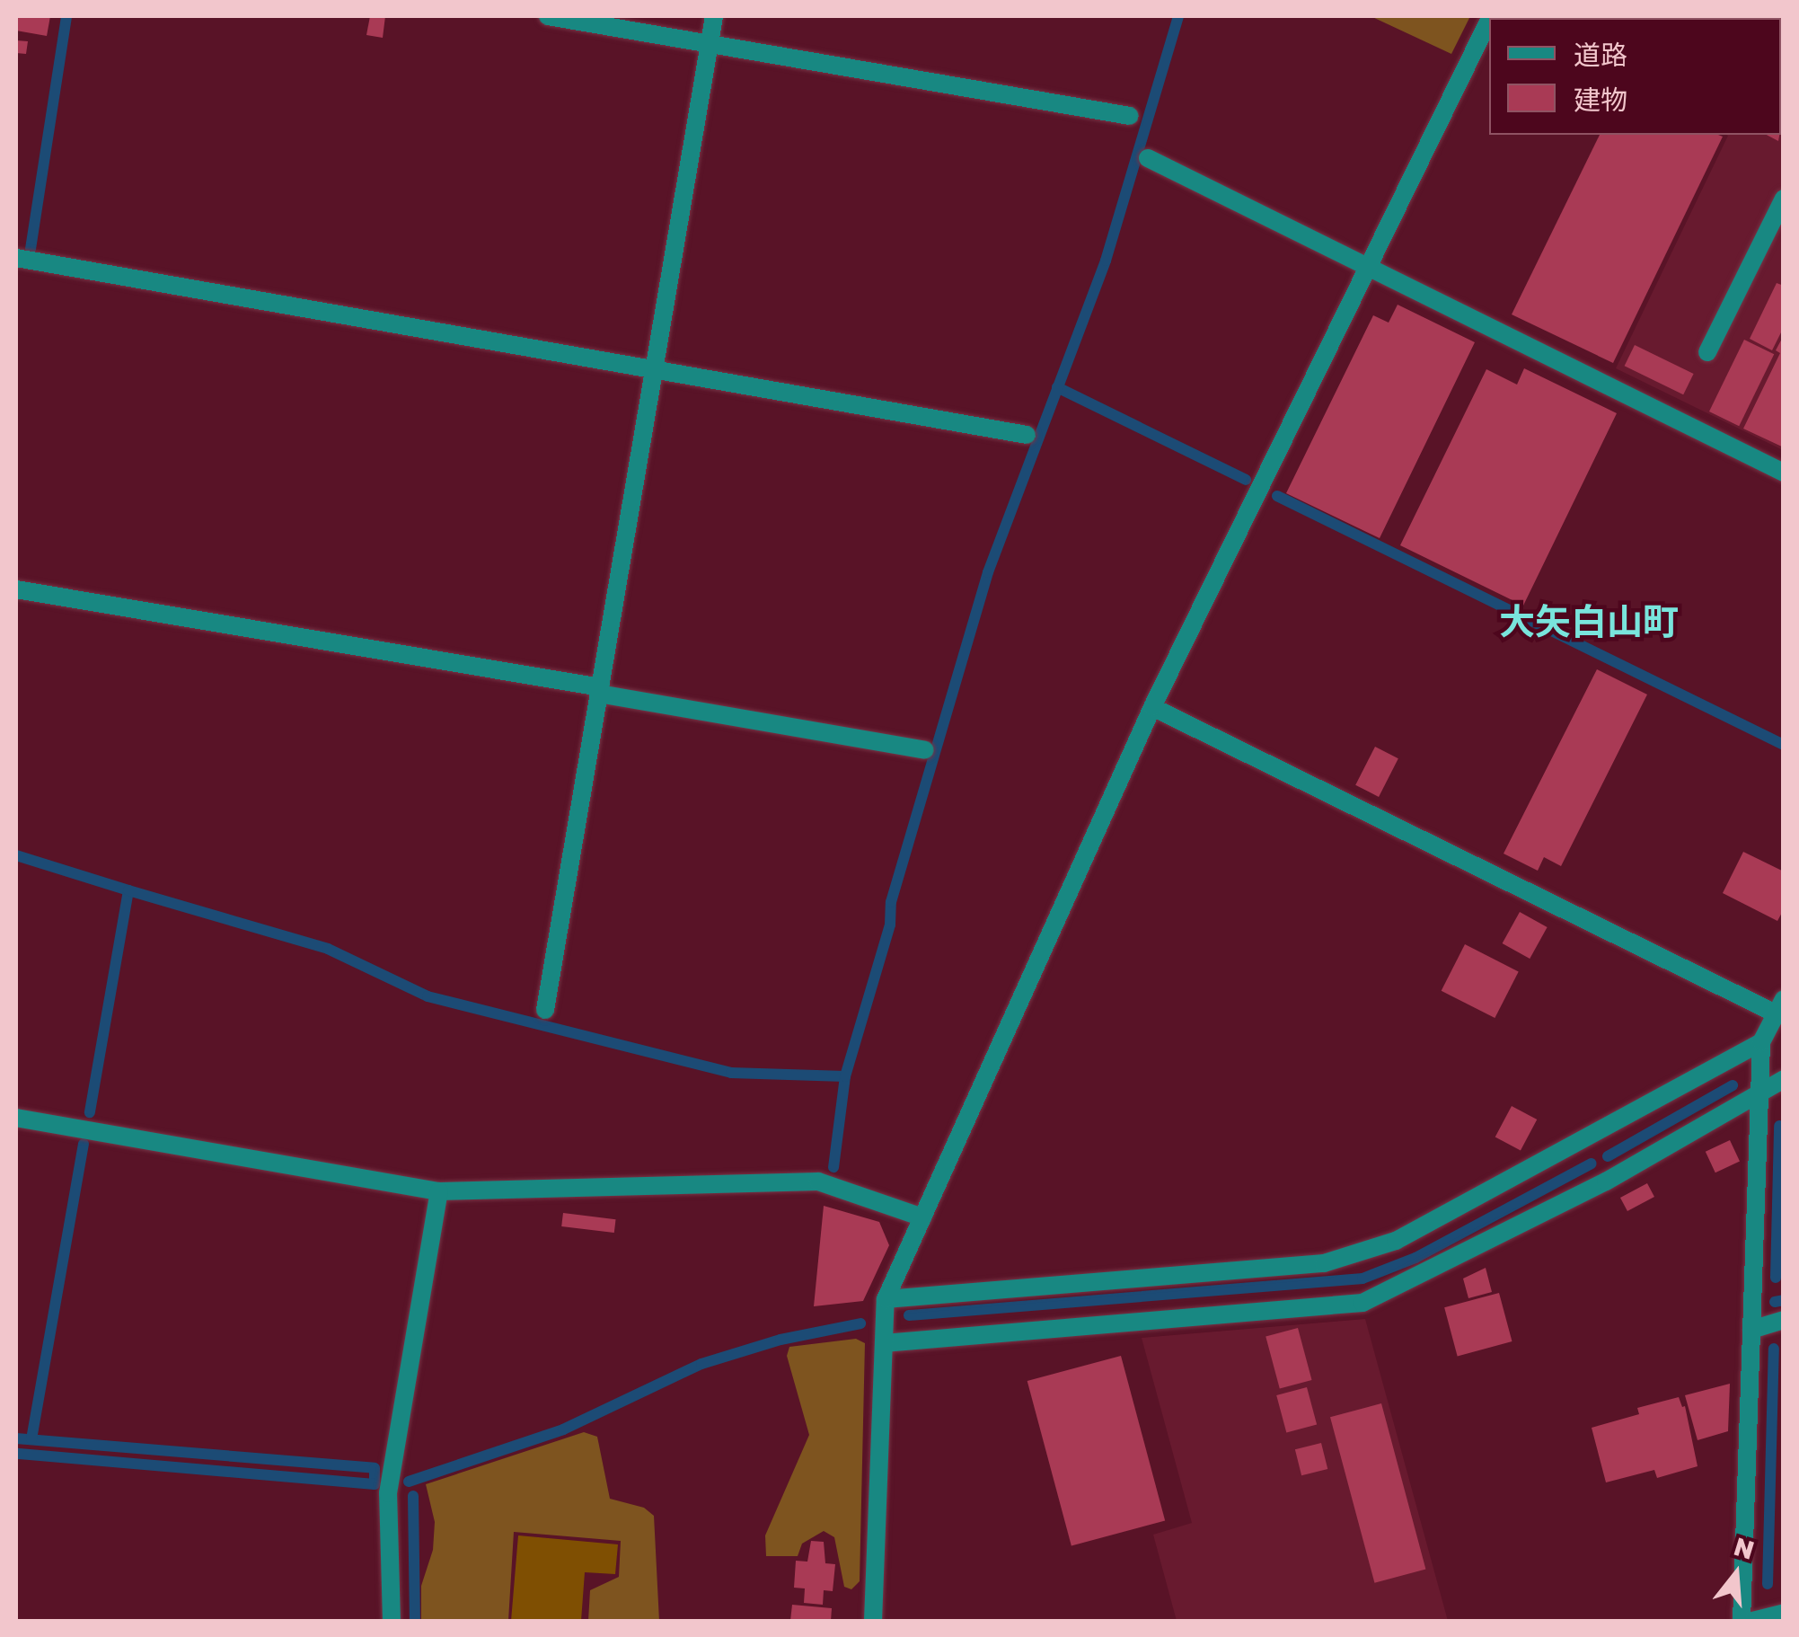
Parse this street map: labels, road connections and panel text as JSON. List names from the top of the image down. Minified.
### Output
{"districts":["大矢白山町"],"legend":["道路","建物"],"north":"top"}
